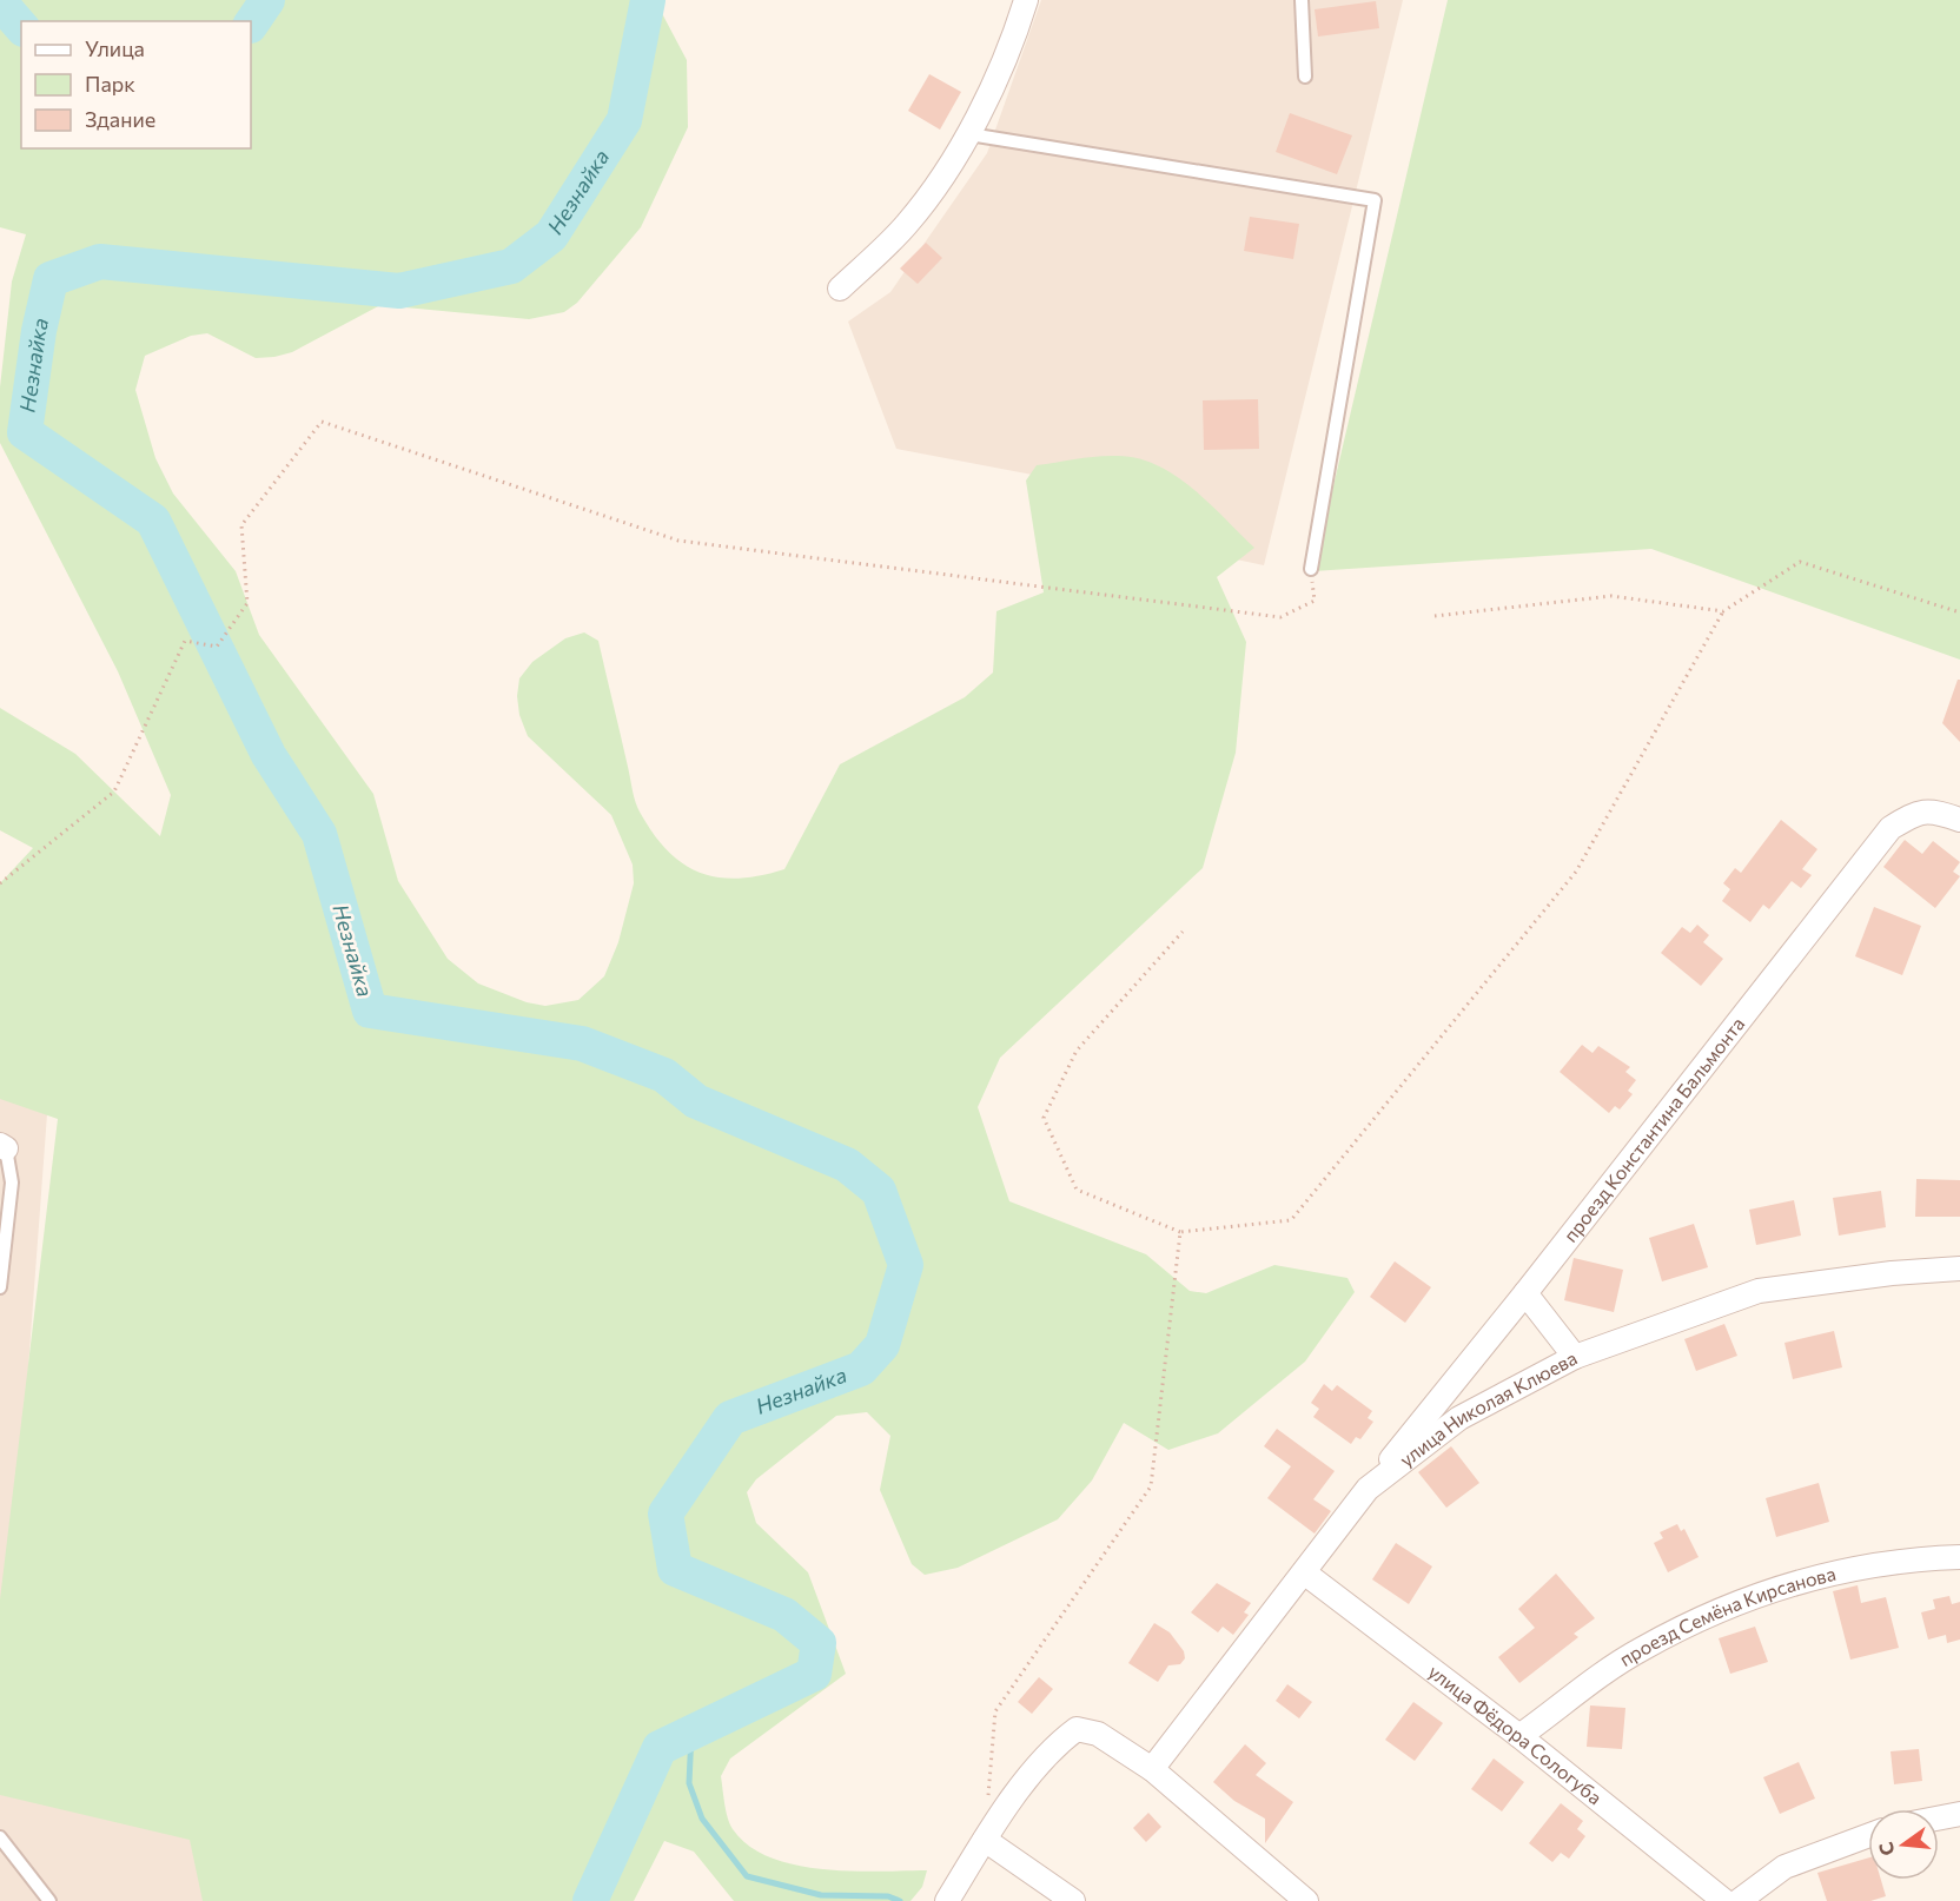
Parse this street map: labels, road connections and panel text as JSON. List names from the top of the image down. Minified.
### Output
{"streets":{"street":["проезд Константина Бальмонта","улица Николая Клюева","проезд Семёна Кирсанова","улица Фёдора Сологуба"]},"crossings":[["проезд Константина Бальмонта","улица Николая Клюева"],["улица Николая Клюева","улица Фёдора Сологуба"],["проезд Семёна Кирсанова","улица Фёдора Сологуба"]],"water":["Незнайка"],"legend":["Улица","Парк","Здание"],"north":"left"}
